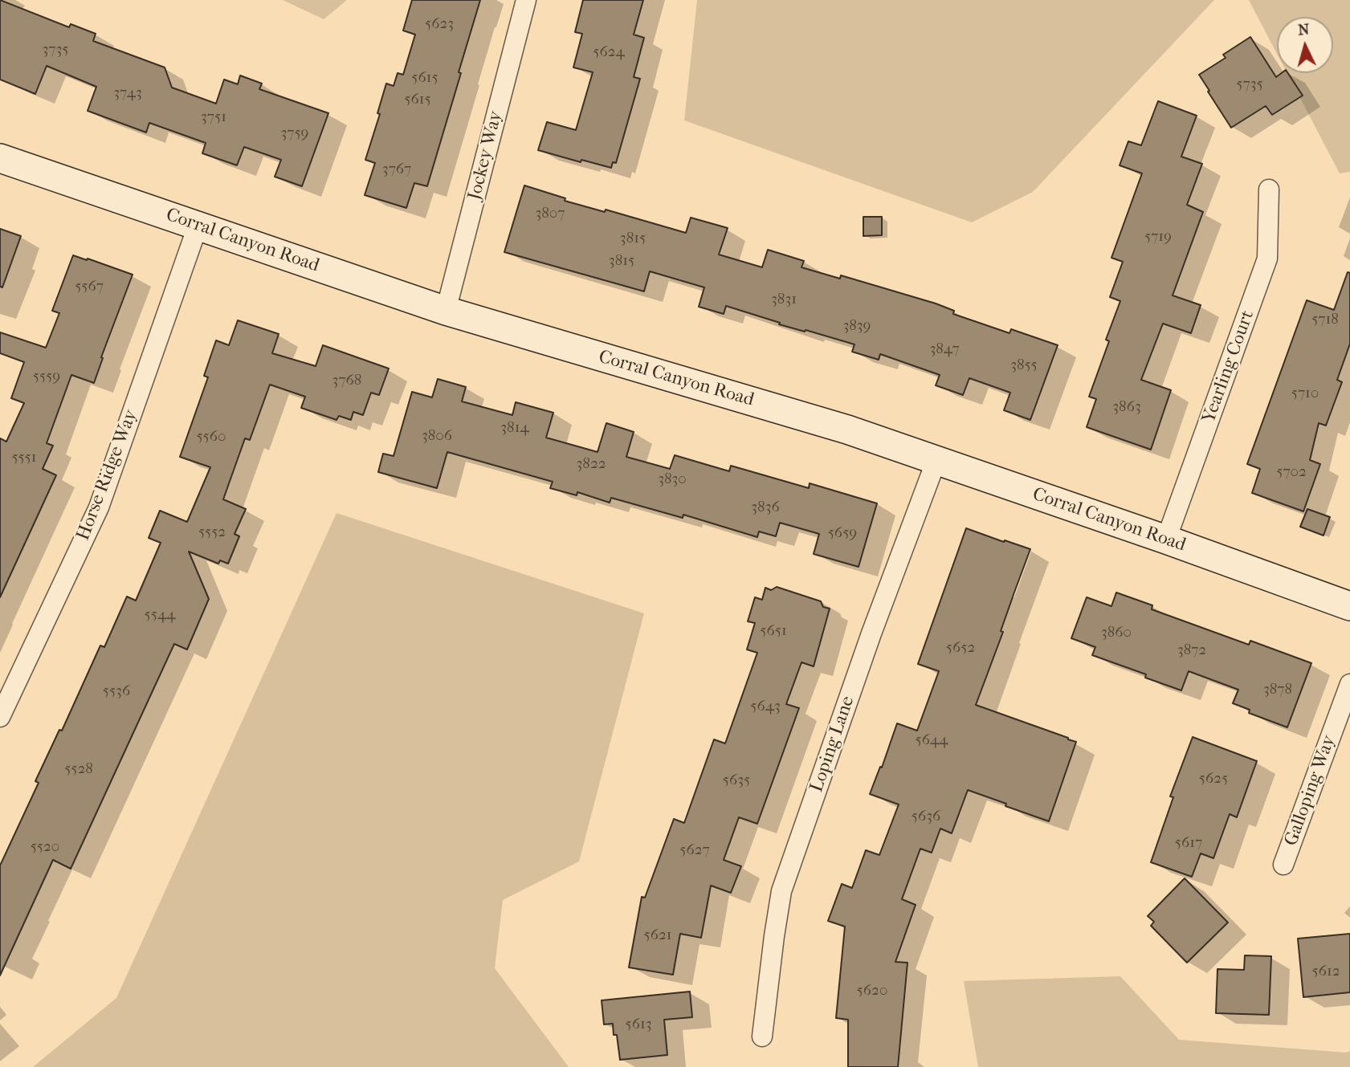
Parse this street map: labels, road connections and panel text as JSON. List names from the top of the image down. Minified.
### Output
{"streets":{"main road":["Corral Canyon Road"],"street":["Jockey Way","Yearling Court","Horse Ridge Way","Loping Lane","Galloping Way"]},"crossings":[["Jockey Way","Corral Canyon Road"],["Corral Canyon Road","Yearling Court"],["Corral Canyon Road","Horse Ridge Way"],["Corral Canyon Road","Loping Lane"]],"house_numbers":["5623","3735","5624","5615","5735","3743","5615","3751","3759","3767","3807","5719","3815","3815","5567","3831","5718","3839","3847","3855","5559","3768","5710","3863","3814","3806","5560","5551","3822","5702","3830","3836","5552","5659","5544","5651","3860","5652","3872","3878","5536","5643","5644","5528","5625","5635","5636","5617","5520","5627","5621","5612","5620","5613"],"north":"top"}
